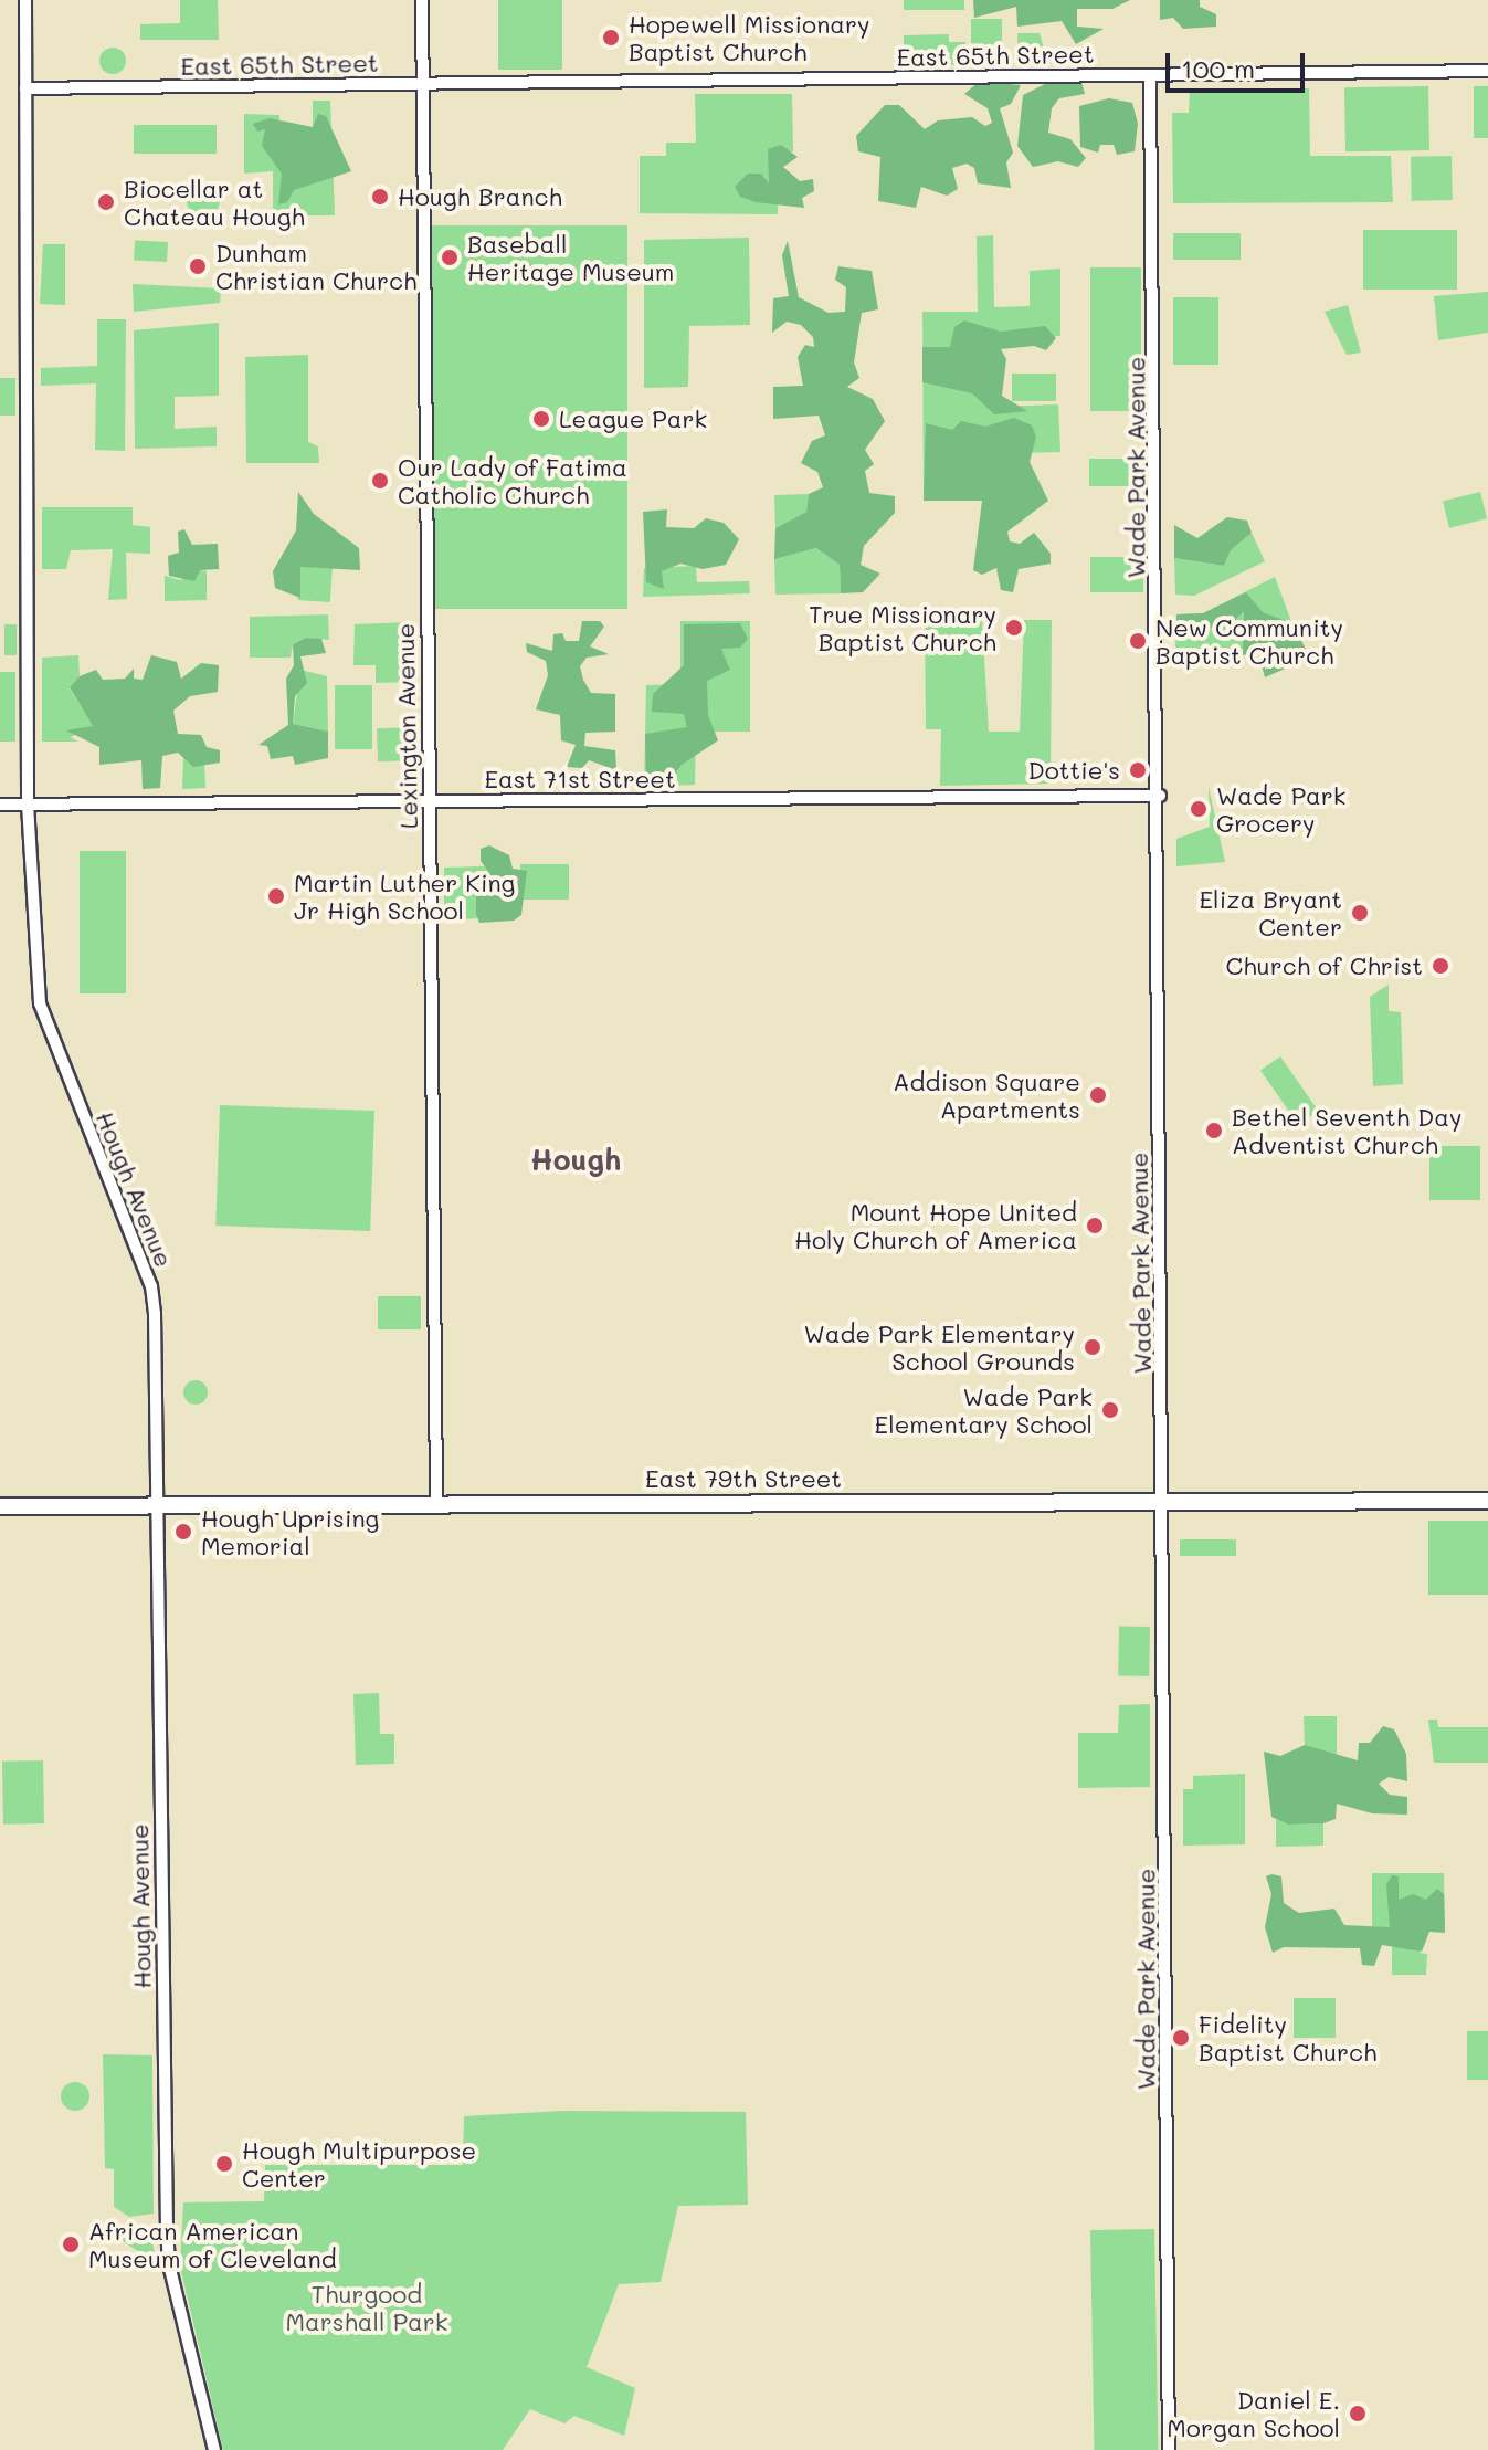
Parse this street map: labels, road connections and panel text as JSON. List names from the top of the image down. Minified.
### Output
{"streets":{"main road":["East 79th Street"],"street":["East 65th Street","Wade Park Avenue","Lexington Avenue","East 71st Street","Hough Avenue"]},"crossings":[["East 65th Street","Wade Park Avenue"],["East 65th Street","Lexington Avenue"],["East 65th Street","Hough Avenue"],["Wade Park Avenue","East 71st Street"],["Wade Park Avenue","East 79th Street"],["Lexington Avenue","East 71st Street"],["Lexington Avenue","East 79th Street"],["East 71st Street","Hough Avenue"],["Hough Avenue","East 79th Street"]],"districts":["Hough"],"parks":["Thurgood Marshall Park"],"places":["Hopewell Missionary Baptist Church","Hough Branch","Biocellar at Chateau Hough","Baseball Heritage Museum","Dunham Christian Church","League Park","Our Lady of Fatima Catholic Church","True Missionary Baptist Church","New Community Baptist Church","Dottie's","Wade Park Grocery","Martin Luther King Jr High School","Eliza Bryant Center","Church of Christ","Addison Square Apartments","Bethel Seventh Day Adventist Church","Mount Hope United Holy Church of America","Wade Park Elementary School Grounds","Wade Park Elementary School","Hough Uprising Memorial","Fidelity Baptist Church","Hough Multipurpose Center","African American Museum of Cleveland","Daniel E. Morgan School"],"scale_bar":"100 m"}
